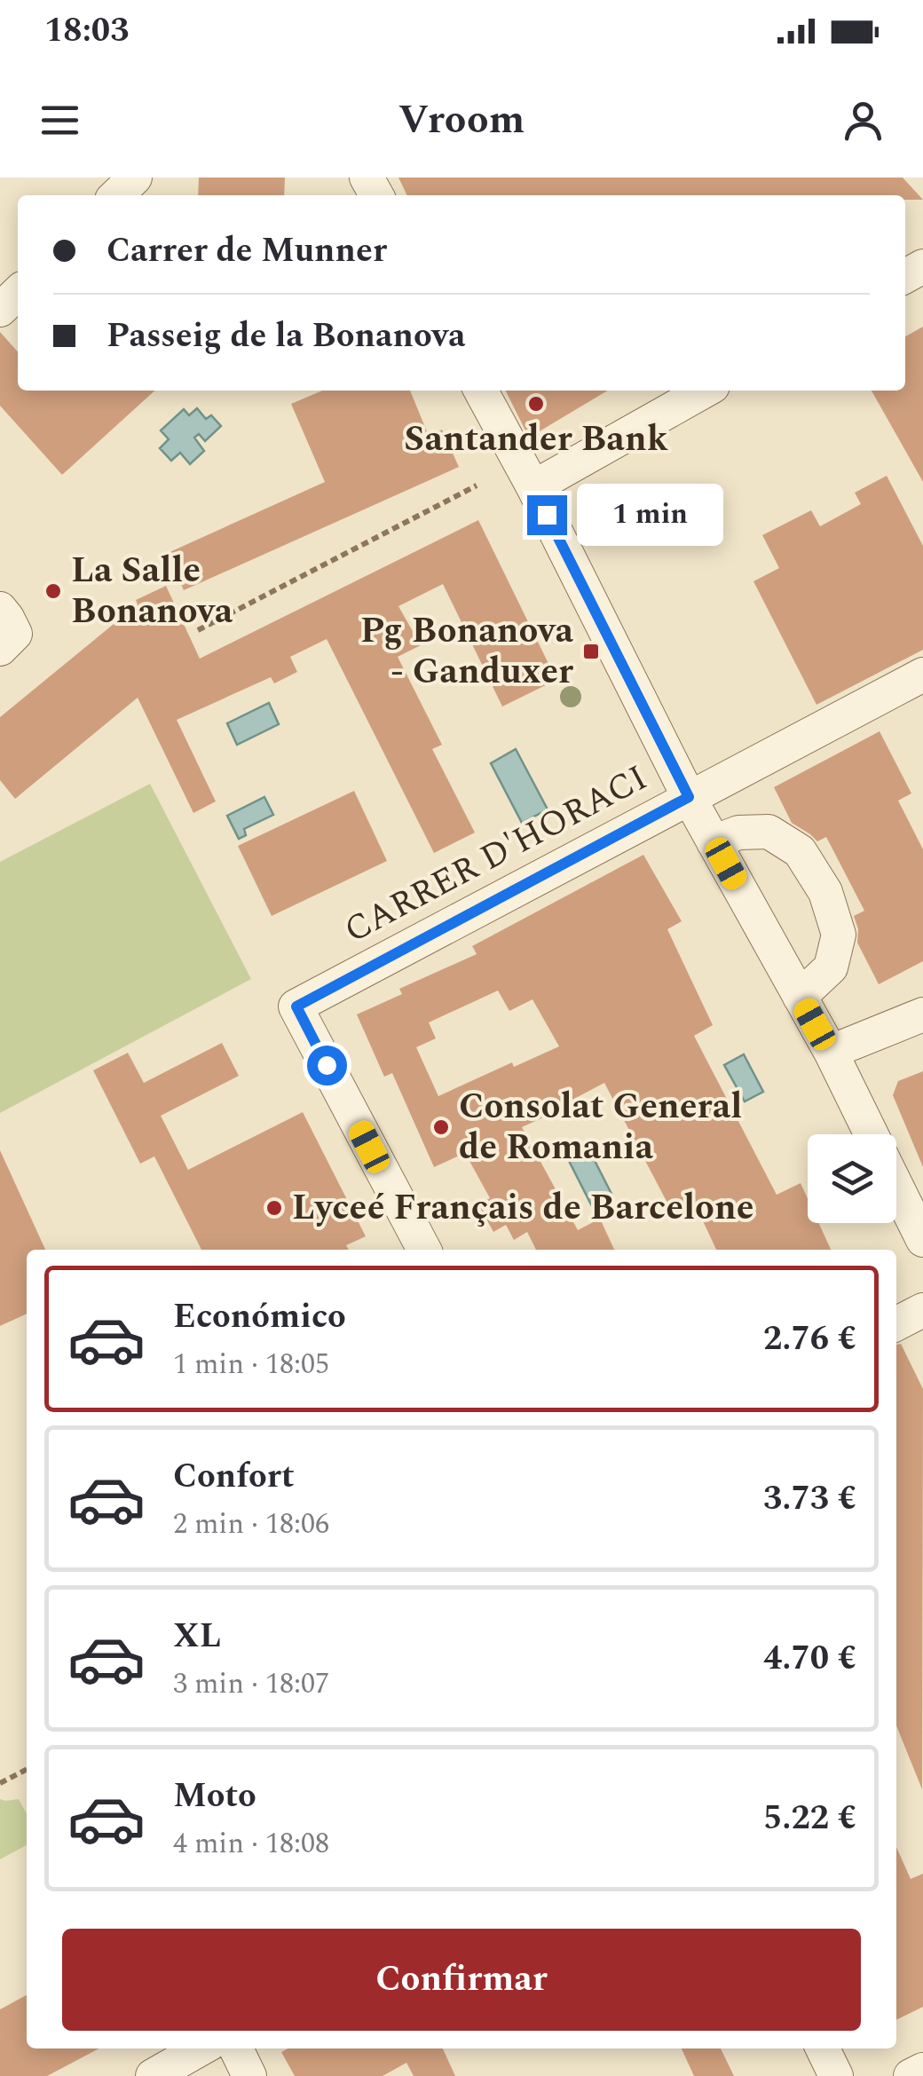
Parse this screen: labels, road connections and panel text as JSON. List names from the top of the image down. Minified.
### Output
{"streets":{"street":["CARRER D'HORACI"]},"places":{"other":["Santander Bank","La Salle Bonanova","Consolat General de Romania","Lyceé Français de Barcelone"],"transit":["Pg Bonanova - Ganduxer"]},"page":{"status":"18:03","header":"Vroom","banner":["Carrer de Munner","Passeig de la Bonanova"],"bubble":"1 min","list":[{"name":"Económico","note":"1 min · 18:05","value":"2.76 €"},{"name":"Confort","note":"2 min · 18:06","value":"3.73 €"},{"name":"XL","note":"3 min · 18:07","value":"4.70 €"},{"name":"Moto","note":"4 min · 18:08","value":"5.22 €"}],"buttons":"Confirmar"}}
